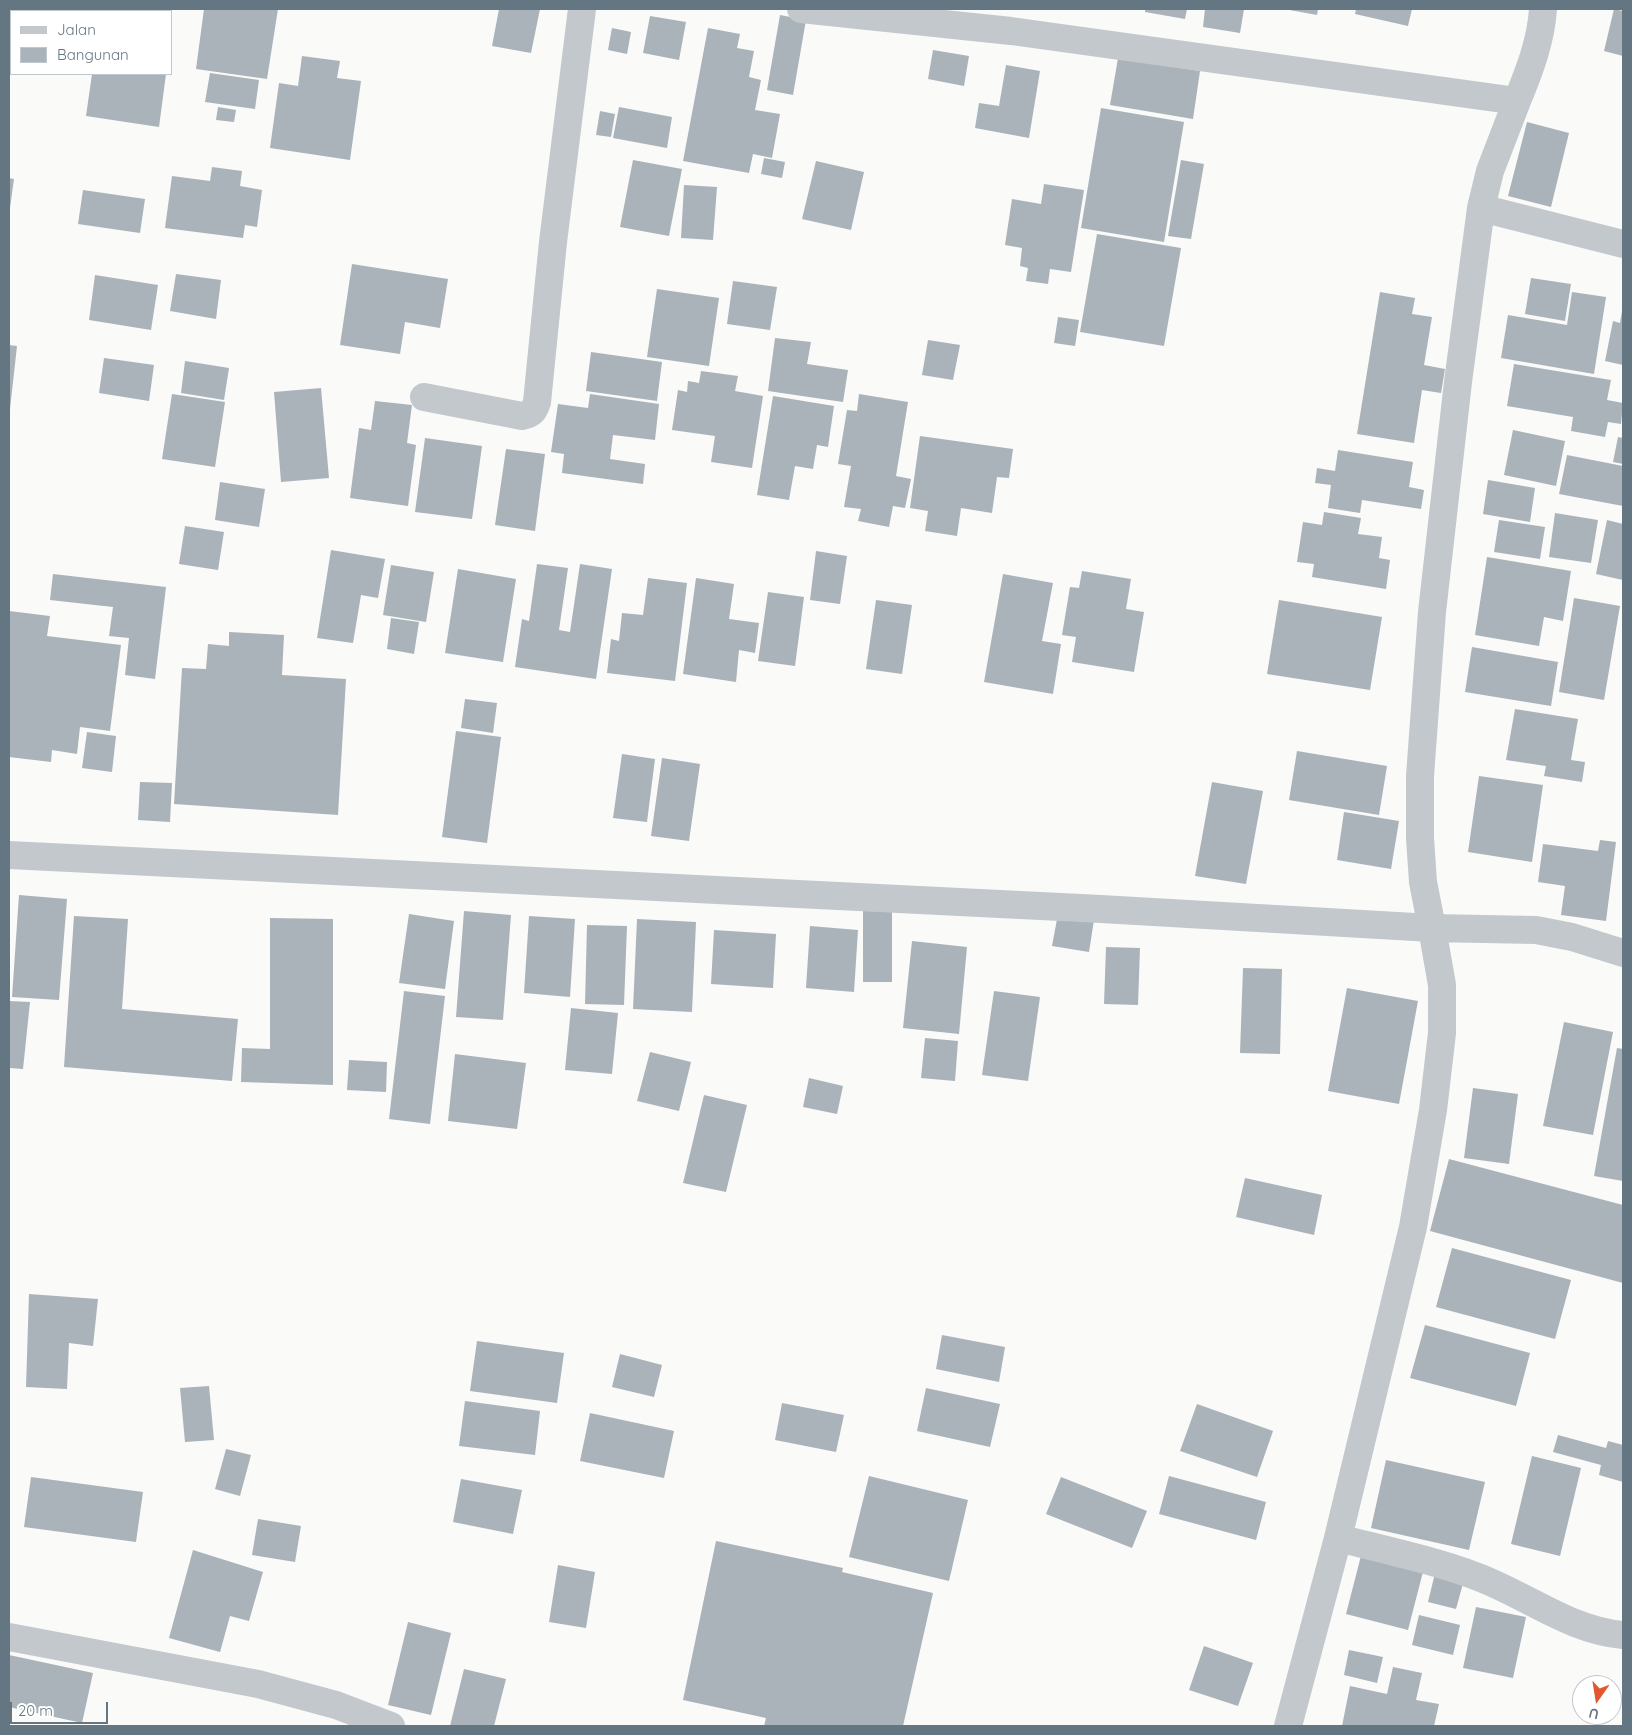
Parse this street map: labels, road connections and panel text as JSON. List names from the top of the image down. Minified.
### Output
{"legend":["Jalan","Bangunan"],"scale_bar":"20 m","north":"bottom"}
